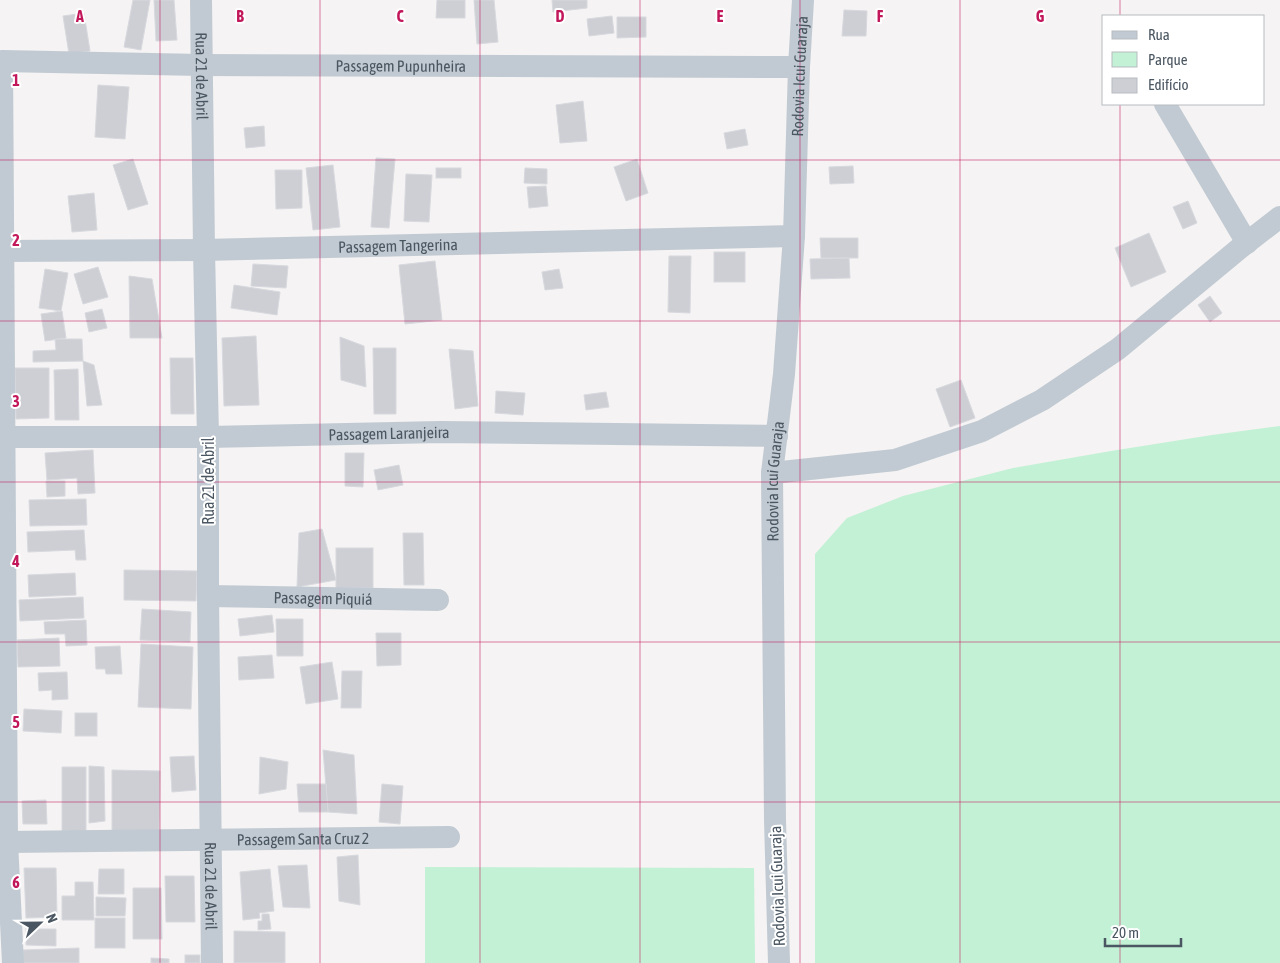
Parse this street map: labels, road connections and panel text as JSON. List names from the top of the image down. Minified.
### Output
{"streets":{"street":["Passagem Pupunheira","Rua 21 de Abril","Rodovia Icui Guaraja","Passagem Tangerina","Passagem Laranjeira","Passagem Piquiá","Passagem Santa Cruz 2"]},"crossings":[["Passagem Pupunheira","Rua 21 de Abril"],["Passagem Pupunheira","Rodovia Icui Guaraja"],["Passagem Pupunheira","Passagem Tangerina"],["Rua 21 de Abril","Passagem Tangerina"],["Rua 21 de Abril","Passagem Laranjeira"],["Rua 21 de Abril","Passagem Piquiá"],["Rua 21 de Abril","Passagem Santa Cruz 2"],["Rodovia Icui Guaraja","Passagem Tangerina"],["Rodovia Icui Guaraja","Passagem Laranjeira"]],"legend":["Rua","Parque","Edifício"],"scale_bar":"20 m","north":"right","grid":{"columns":["A","B","C","D","E","F","G"],"rows":["1","2","3","4","5","6"]}}
